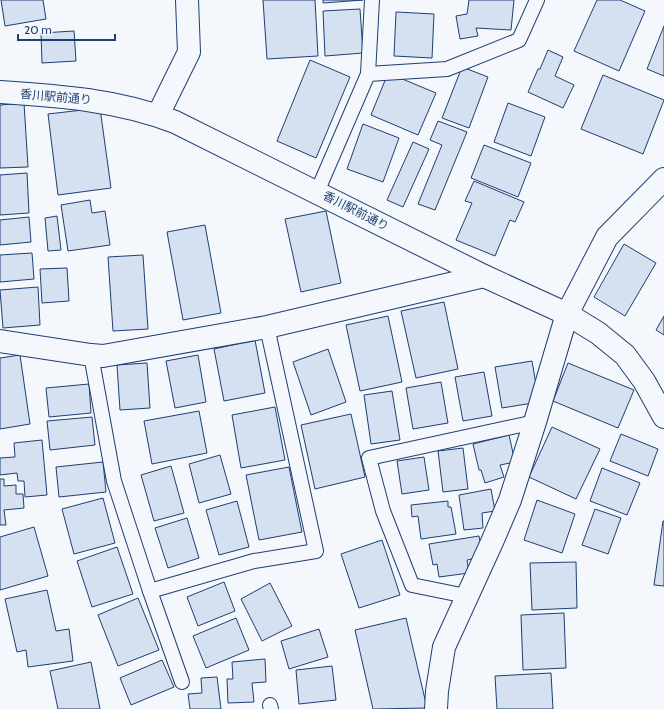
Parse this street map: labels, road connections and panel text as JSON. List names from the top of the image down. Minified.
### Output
{"streets":{"street":["香川駅前通り"]},"scale_bar":"20 m"}
